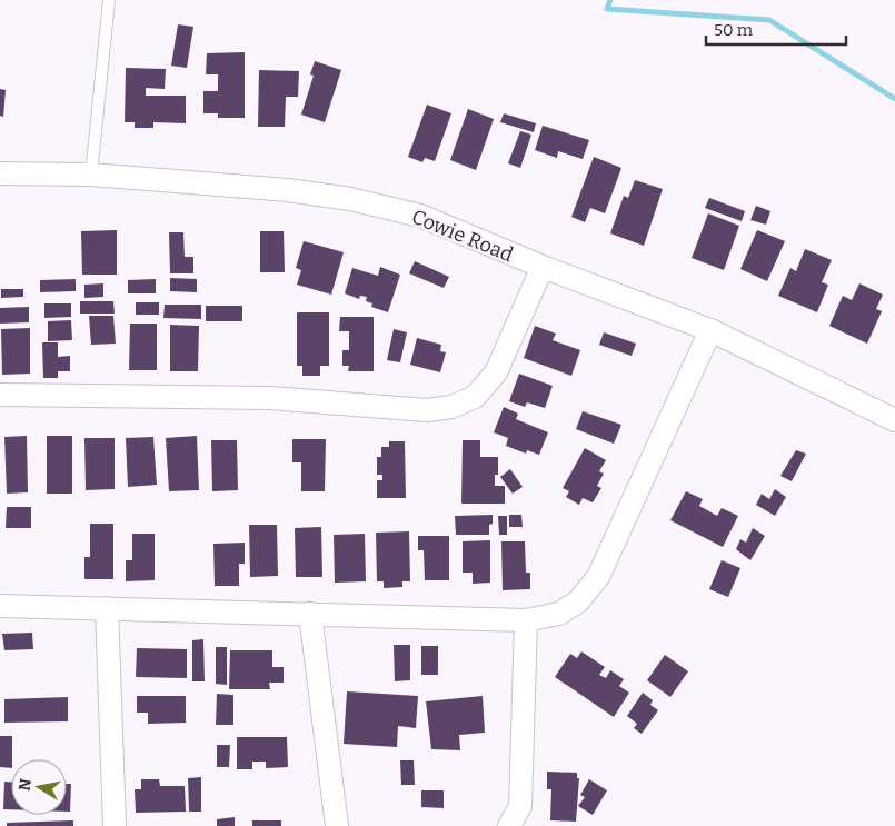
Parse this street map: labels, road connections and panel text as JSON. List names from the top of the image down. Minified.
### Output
{"streets":{"street":["Cowie Road"]},"scale_bar":"50 m","north":"left"}
